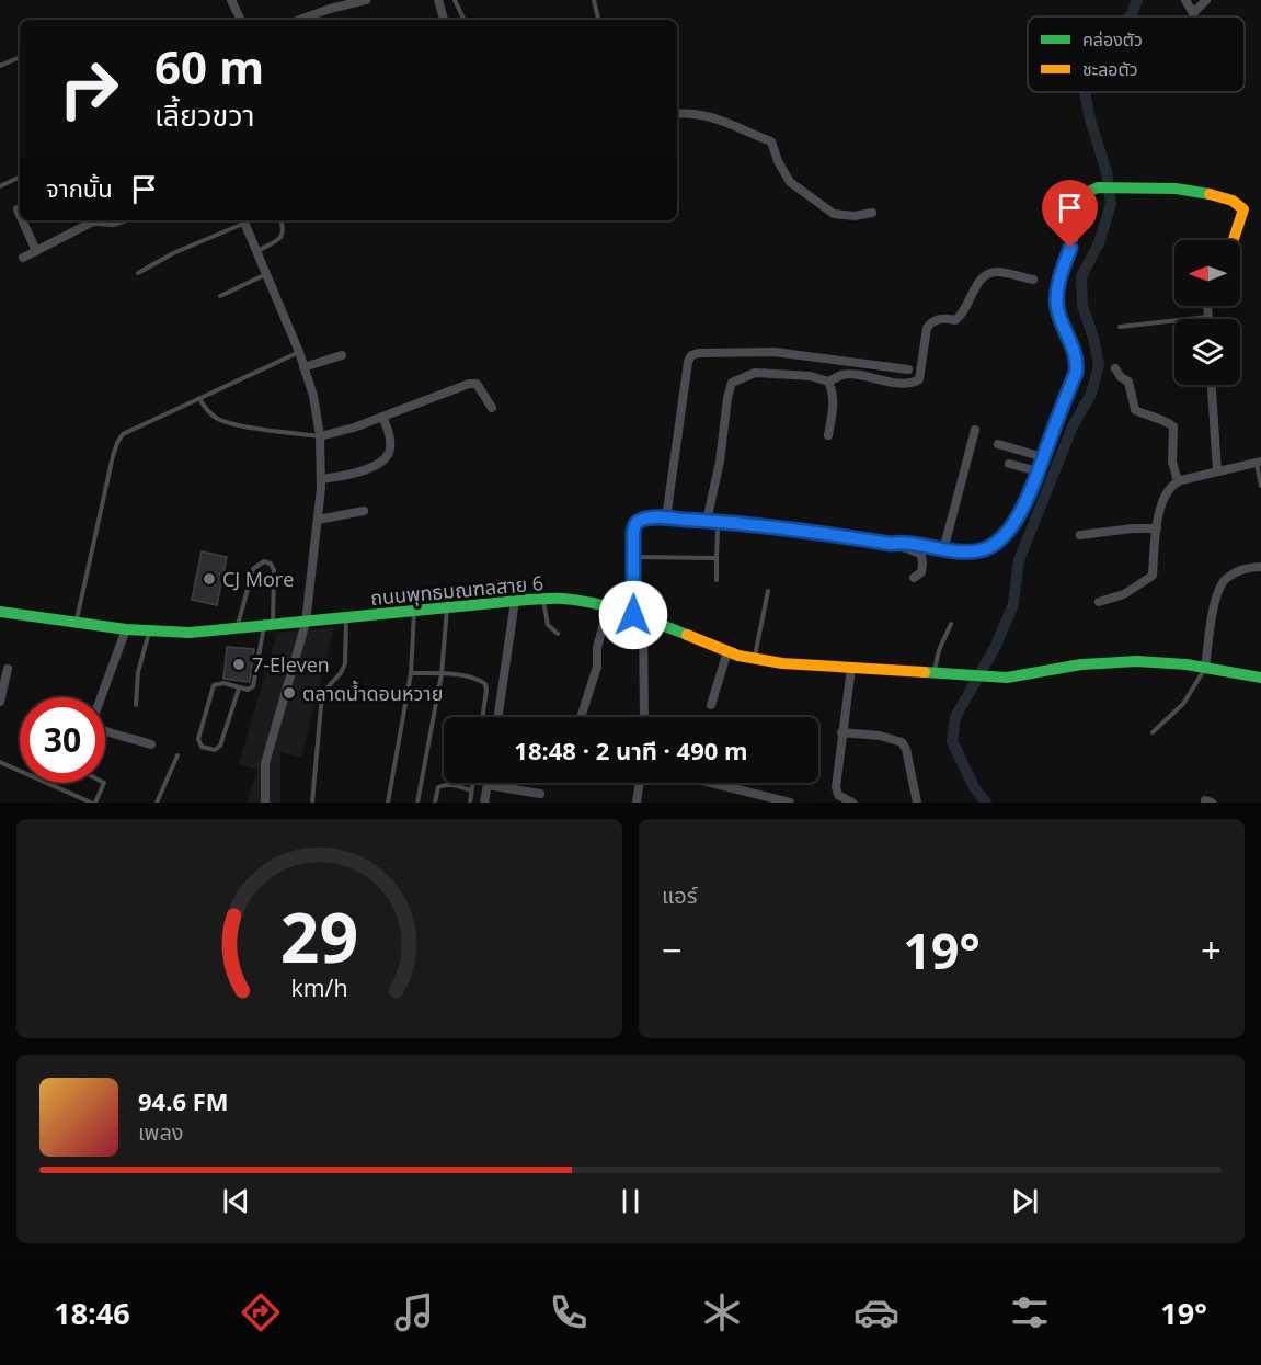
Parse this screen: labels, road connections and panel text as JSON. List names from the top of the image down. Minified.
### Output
{"streets":{"main road":["ถนนพุทธมณฑลสาย 6"]},"places":["CJ More","7-Eleven","ตลาดน้ำดอนหวาย"],"legend":["คล่องตัว","ชะลอตัว"],"north":"left","page":{"turn":["60 m","เลี้ยวขวา"],"then":"จากนั้น","limit":"30","trip":"18:48 · 2 นาที · 490 m","tile":"แอร์","heat":["−","19°","+"],"song":["94.6 FM","เพลง"],"tabs":["18:46","19°"],"gauge":["29","km/h"]}}
